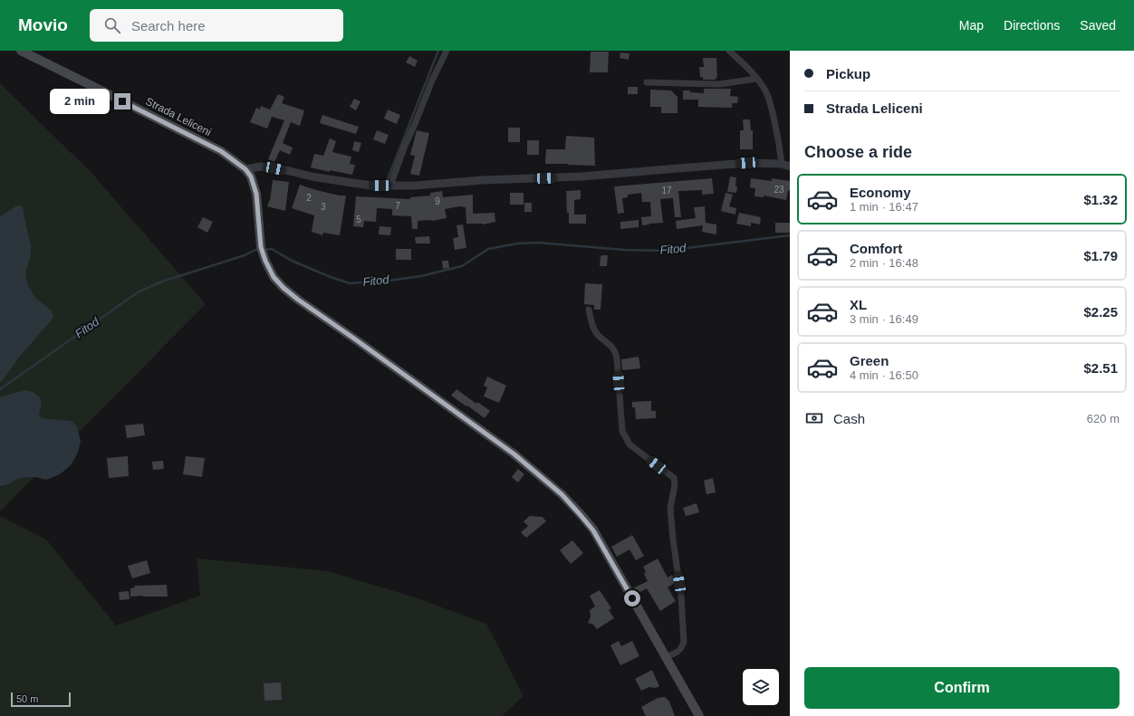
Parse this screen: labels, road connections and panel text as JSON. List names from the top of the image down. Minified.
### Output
{"streets":{"main road":["Strada Leliceni"]},"water":["Fitod"],"house_numbers":["23","17","2","9","7","3","5"],"scale_bar":"50 m","page":{"header":"Movio","search":"Search here","nav":["Map","Directions","Saved"],"banner":["Pickup","Strada Leliceni"],"bubble":"2 min","heading":"Choose a ride","list":[{"name":"Economy","note":"1 min · 16:47","value":"$1.32"},{"name":"Comfort","note":"2 min · 16:48","value":"$1.79"},{"name":"XL","note":"3 min · 16:49","value":"$2.25"},{"name":"Green","note":"4 min · 16:50","value":"$2.51"}],"pay":["Cash","620 m"],"buttons":"Confirm","scale":"50 m"}}
